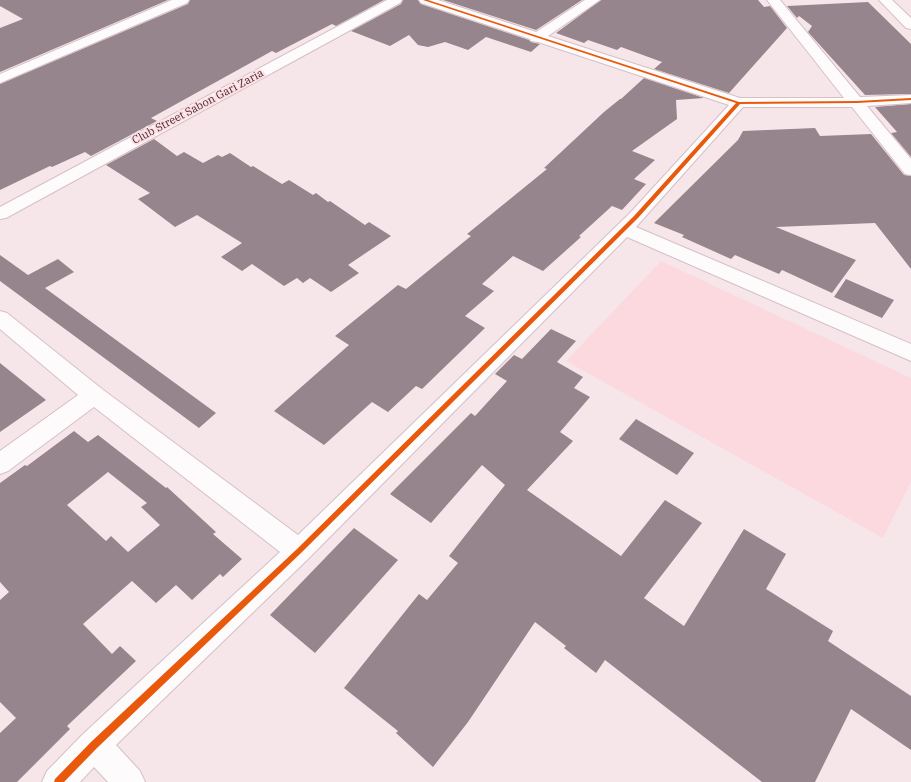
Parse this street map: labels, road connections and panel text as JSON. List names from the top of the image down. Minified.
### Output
{"streets":{"street":["Club Street Sabon Gari Zaria"]}}
